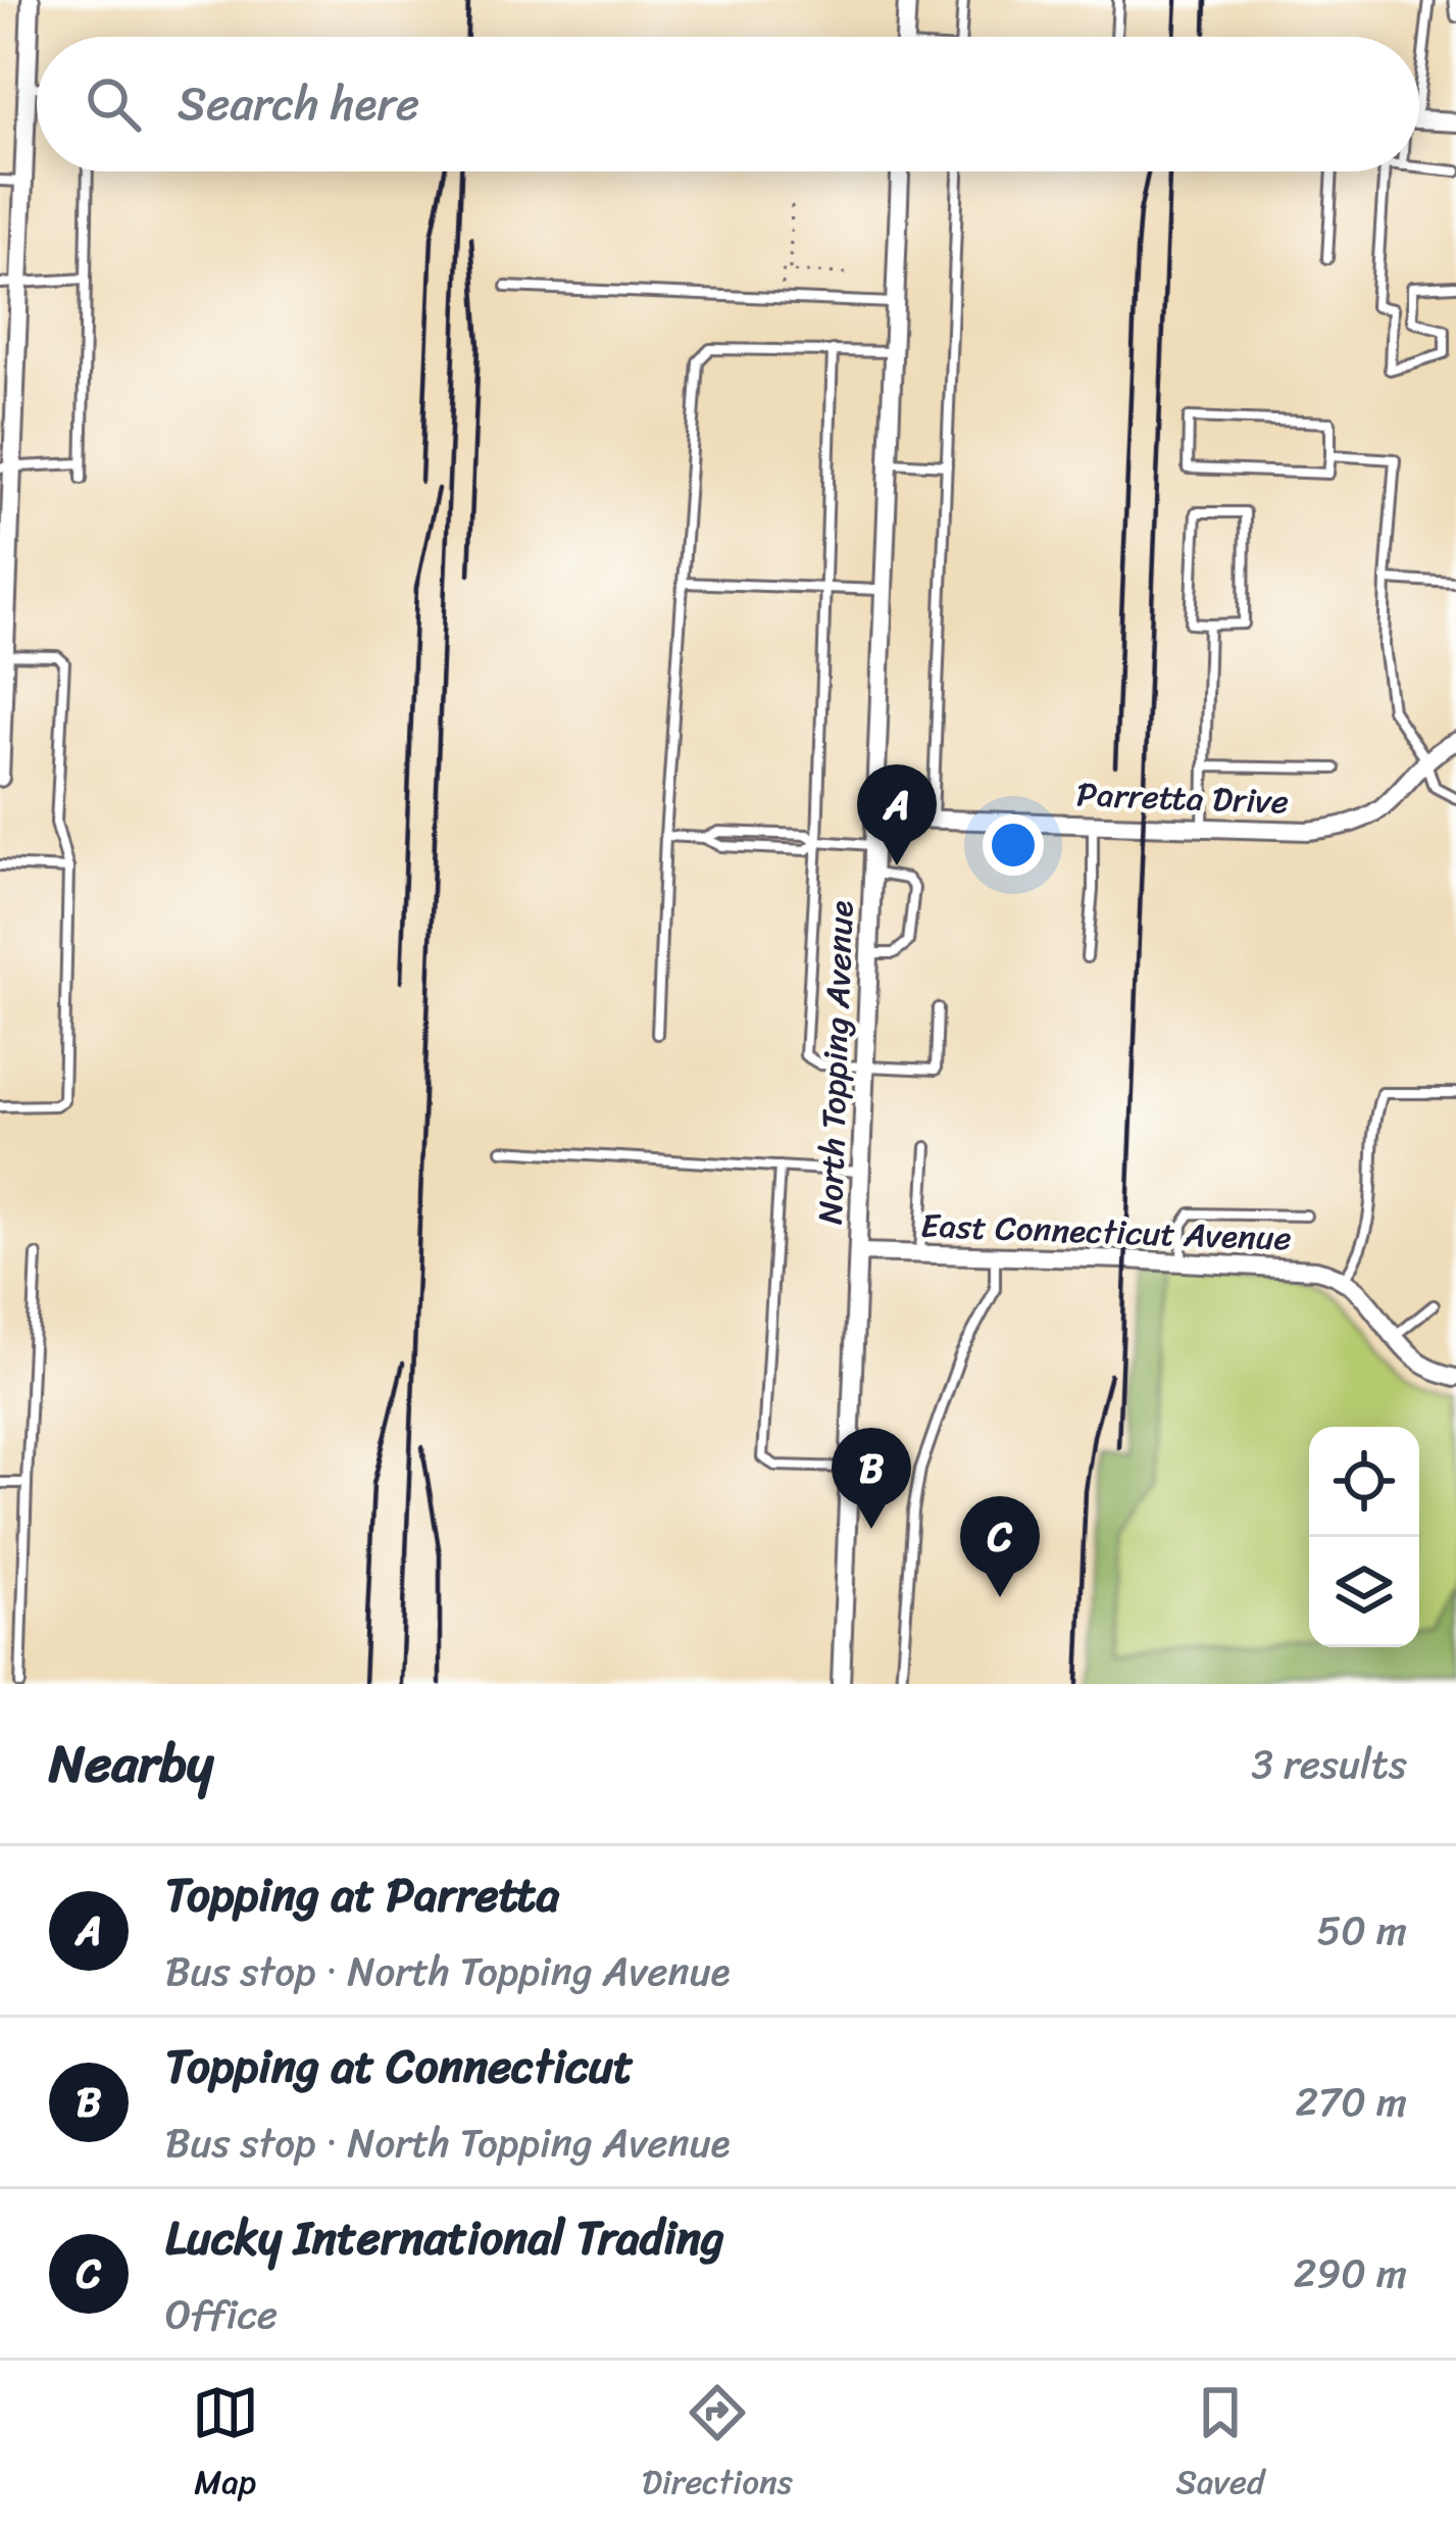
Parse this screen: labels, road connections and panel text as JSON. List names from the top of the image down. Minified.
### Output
{"streets":{"street":["Parretta Drive","North Topping Avenue","East Connecticut Avenue"]},"crossings":[["Parretta Drive","North Topping Avenue"],["North Topping Avenue","East Connecticut Avenue"]],"page":{"search":"Search here","pins":["A","B","C"],"heading":["Nearby","3 results"],"list":[{"mark":"A","name":"Topping at Parretta","note":"Bus stop · North Topping Avenue","value":"50 m"},{"mark":"B","name":"Topping at Connecticut","note":"Bus stop · North Topping Avenue","value":"270 m"},{"mark":"C","name":"Lucky International Trading","note":"Office","value":"290 m"}],"nav":["Map","Directions","Saved"]}}
